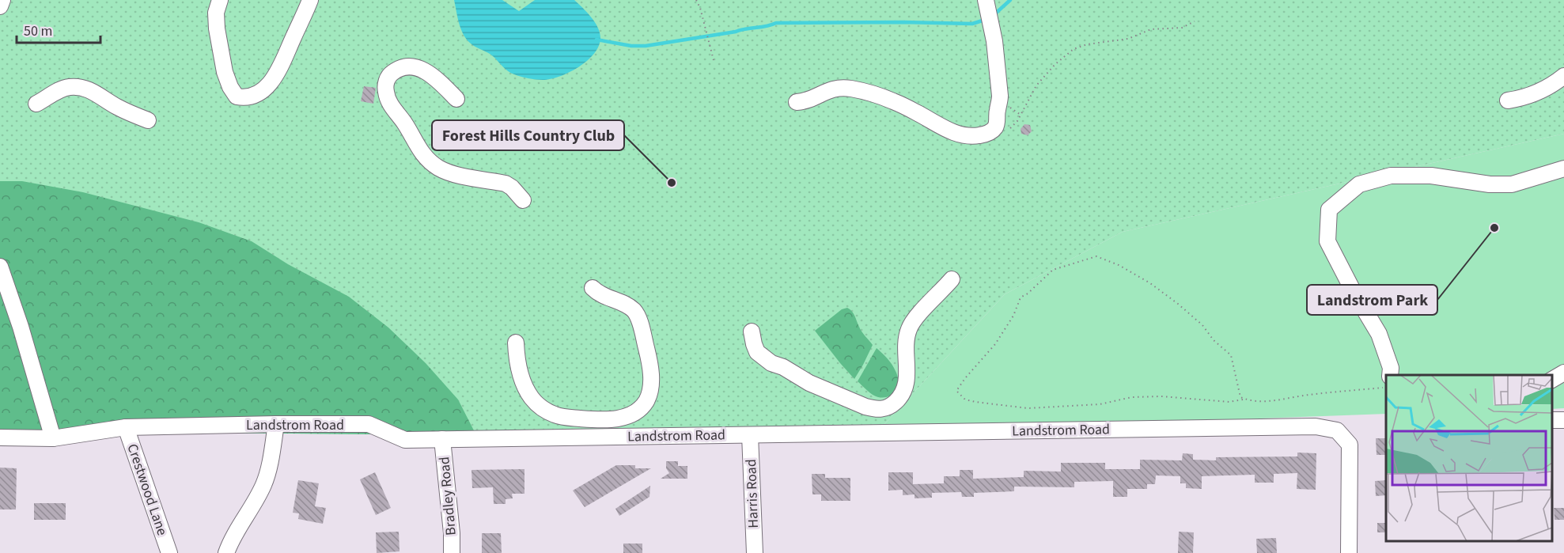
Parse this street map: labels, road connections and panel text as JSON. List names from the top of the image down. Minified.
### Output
{"streets":{"street":["Landstrom Road","Crestwood Lane","Harris Road","Bradley Road"]},"crossings":[["Landstrom Road","Crestwood Lane"],["Landstrom Road","Harris Road"],["Landstrom Road","Bradley Road"]],"places":["Forest Hills Country Club","Landstrom Park"],"scale_bar":"50 m"}
